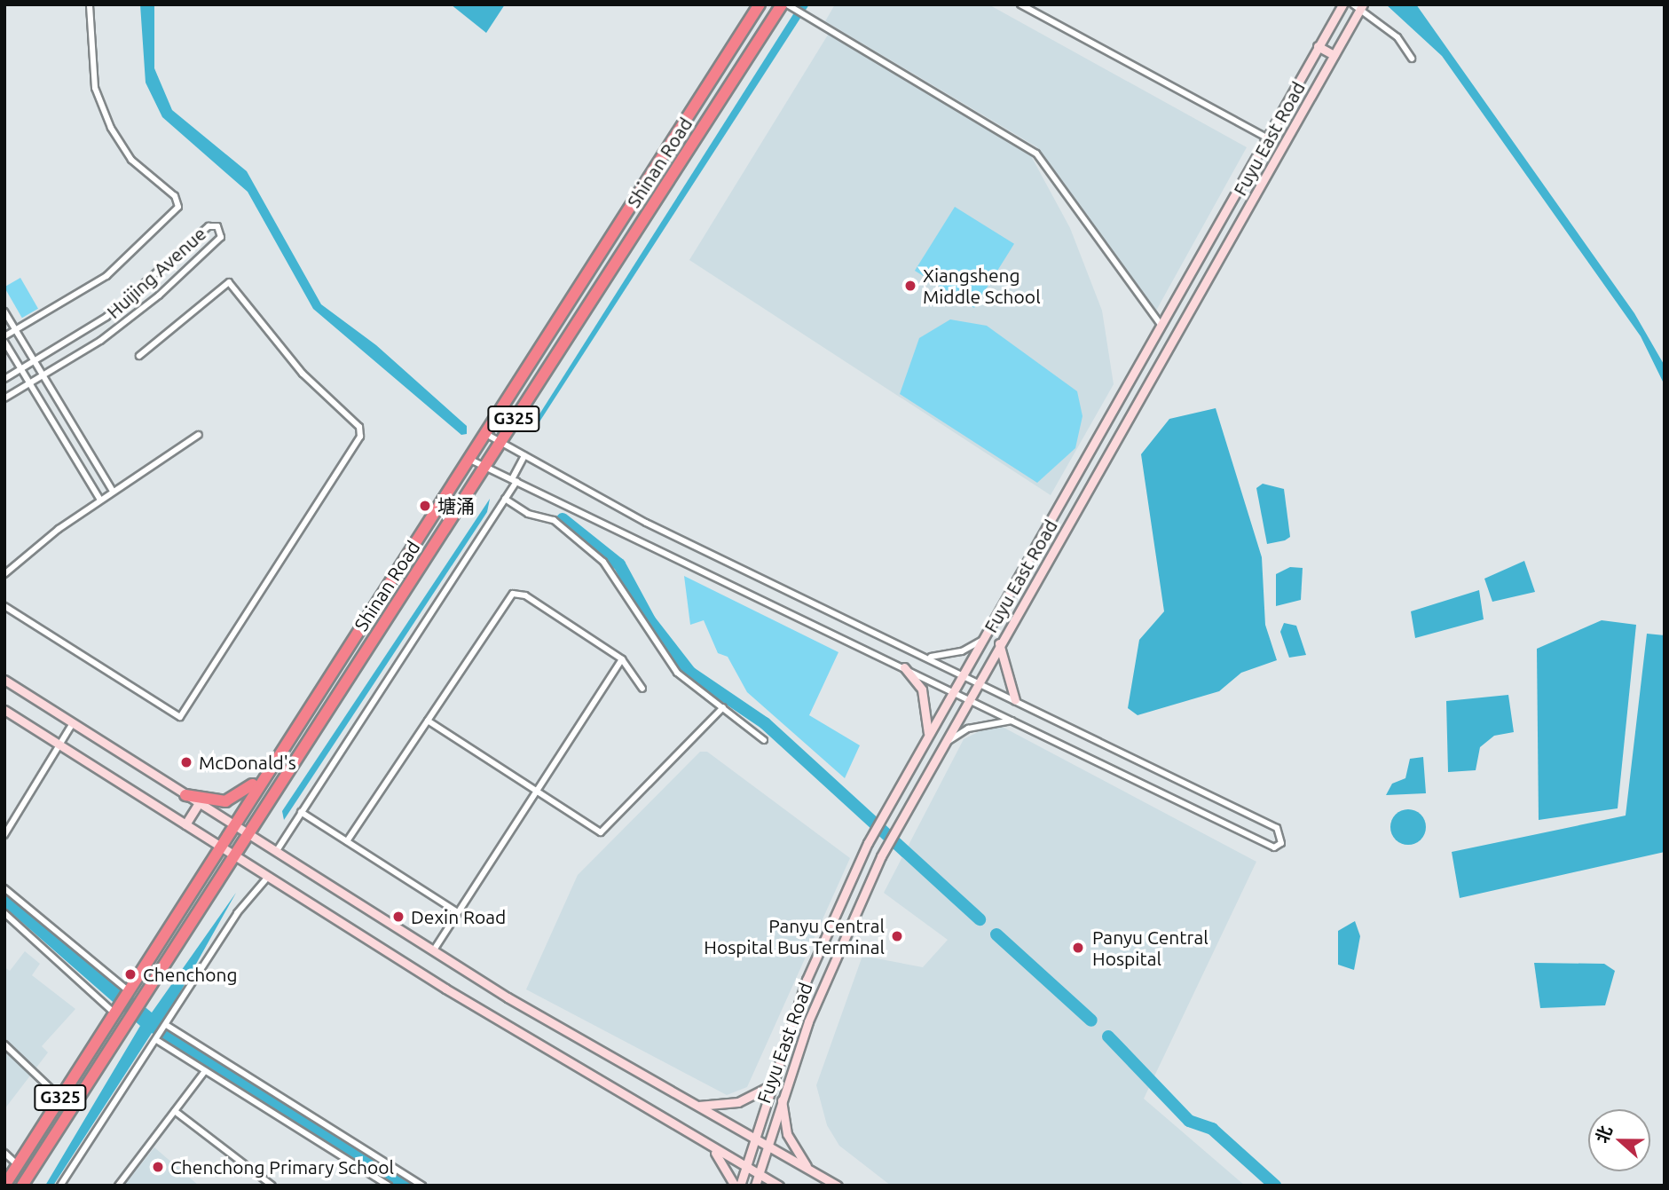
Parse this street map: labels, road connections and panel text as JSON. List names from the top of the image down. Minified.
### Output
{"streets":{"highway":["Shinan Road","G325"],"street":["Fuyu East Road","Huijing Avenue"]},"places":["Xiangsheng Middle School","塘涌","McDonald's","Dexin Road","Panyu Central Hospital Bus Terminal","Panyu Central Hospital","Chenchong","Chenchong Primary School"],"north":"left"}
